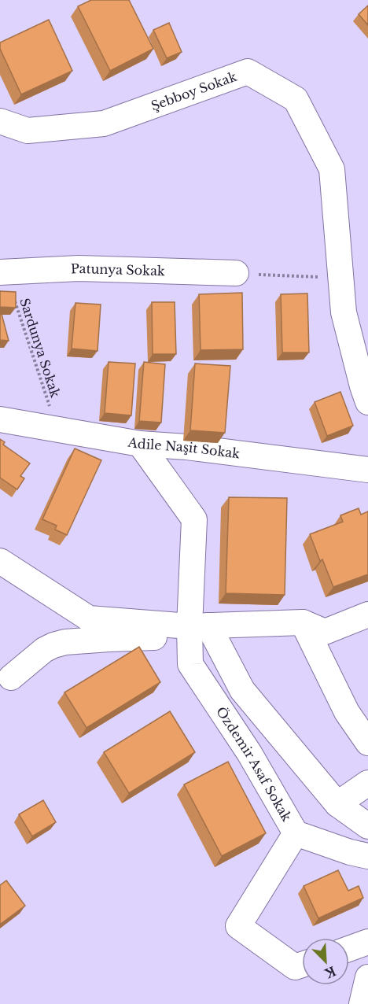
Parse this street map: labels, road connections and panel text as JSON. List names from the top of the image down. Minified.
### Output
{"streets":{"street":["Şebboy Sokak","Patunya Sokak","Adile Naşit Sokak","Özdemir Asaf Sokak"],"path":["Sardunya Sokak"]},"crossings":[["Patunya Sokak","Sardunya Sokak"],["Sardunya Sokak","Adile Naşit Sokak"],["Adile Naşit Sokak","Özdemir Asaf Sokak"]],"north":"bottom right"}
